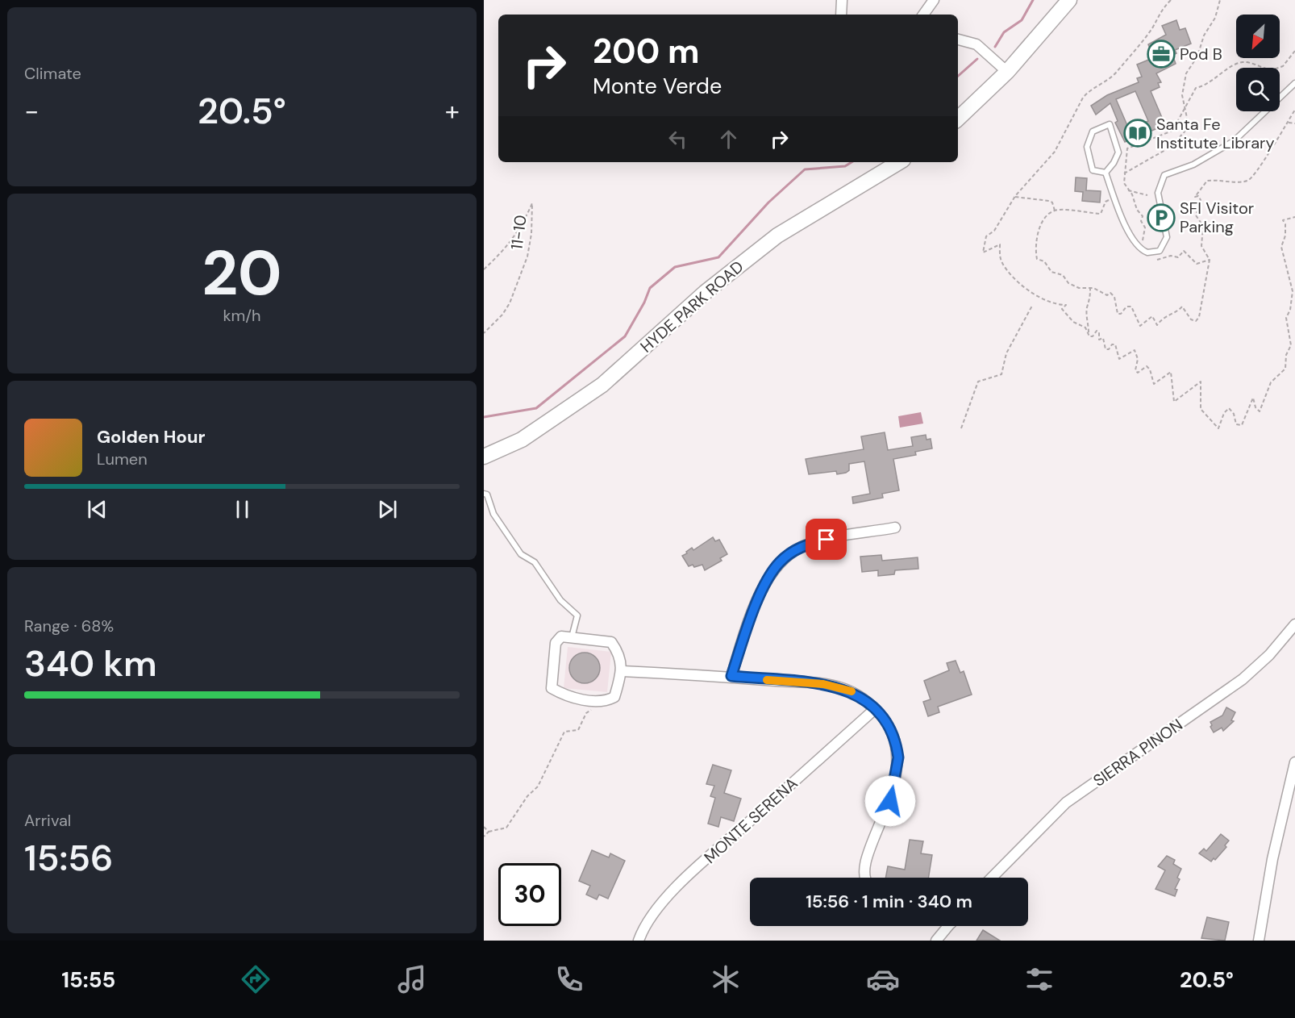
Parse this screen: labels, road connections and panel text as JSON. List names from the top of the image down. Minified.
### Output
{"streets":{"main road":["HYDE PARK ROAD"],"street":["SIERRA PINON","MONTE SERENA"],"path":["11-10"]},"places":{"office":["Pod B"],"library":["Santa Fe Institute Library"],"parking":["SFI Visitor Parking"]},"north":"bottom left","page":{"tile":["Climate",["20","km/h"],["Range · 68%","340 km"],["Arrival","15:56"]],"turn":["200 m","Monte Verde"],"heat":["−","20.5°","+"],"song":["Golden Hour","Lumen"],"limit":"30","trip":"15:56 · 1 min · 340 m","tabs":["15:55","20.5°"]}}
